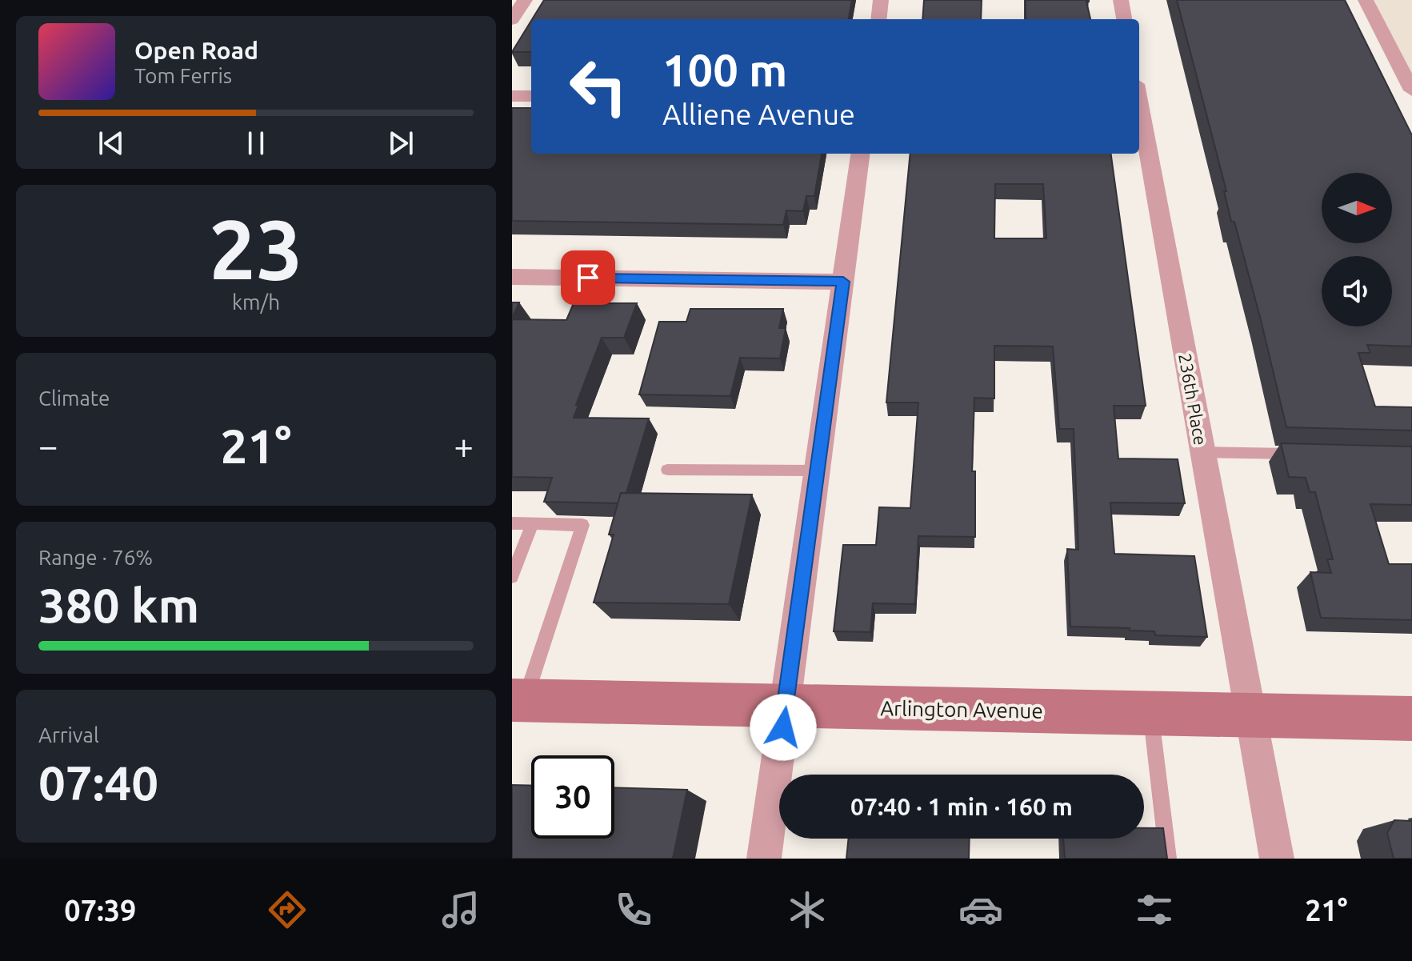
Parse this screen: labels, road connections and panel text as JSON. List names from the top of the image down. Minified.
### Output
{"streets":{"main road":["Arlington Avenue"],"street":["236th Place"]},"crossings":[["236th Place","Arlington Avenue"]],"north":"right","page":{"turn":["100 m","Alliene Avenue"],"song":["Open Road","Tom Ferris"],"tile":[["23","km/h"],"Climate",["Range · 76%","380 km"],["Arrival","07:40"]],"heat":["−","21°","+"],"limit":"30","trip":"07:40 · 1 min · 160 m","tabs":["07:39","21°"]}}
